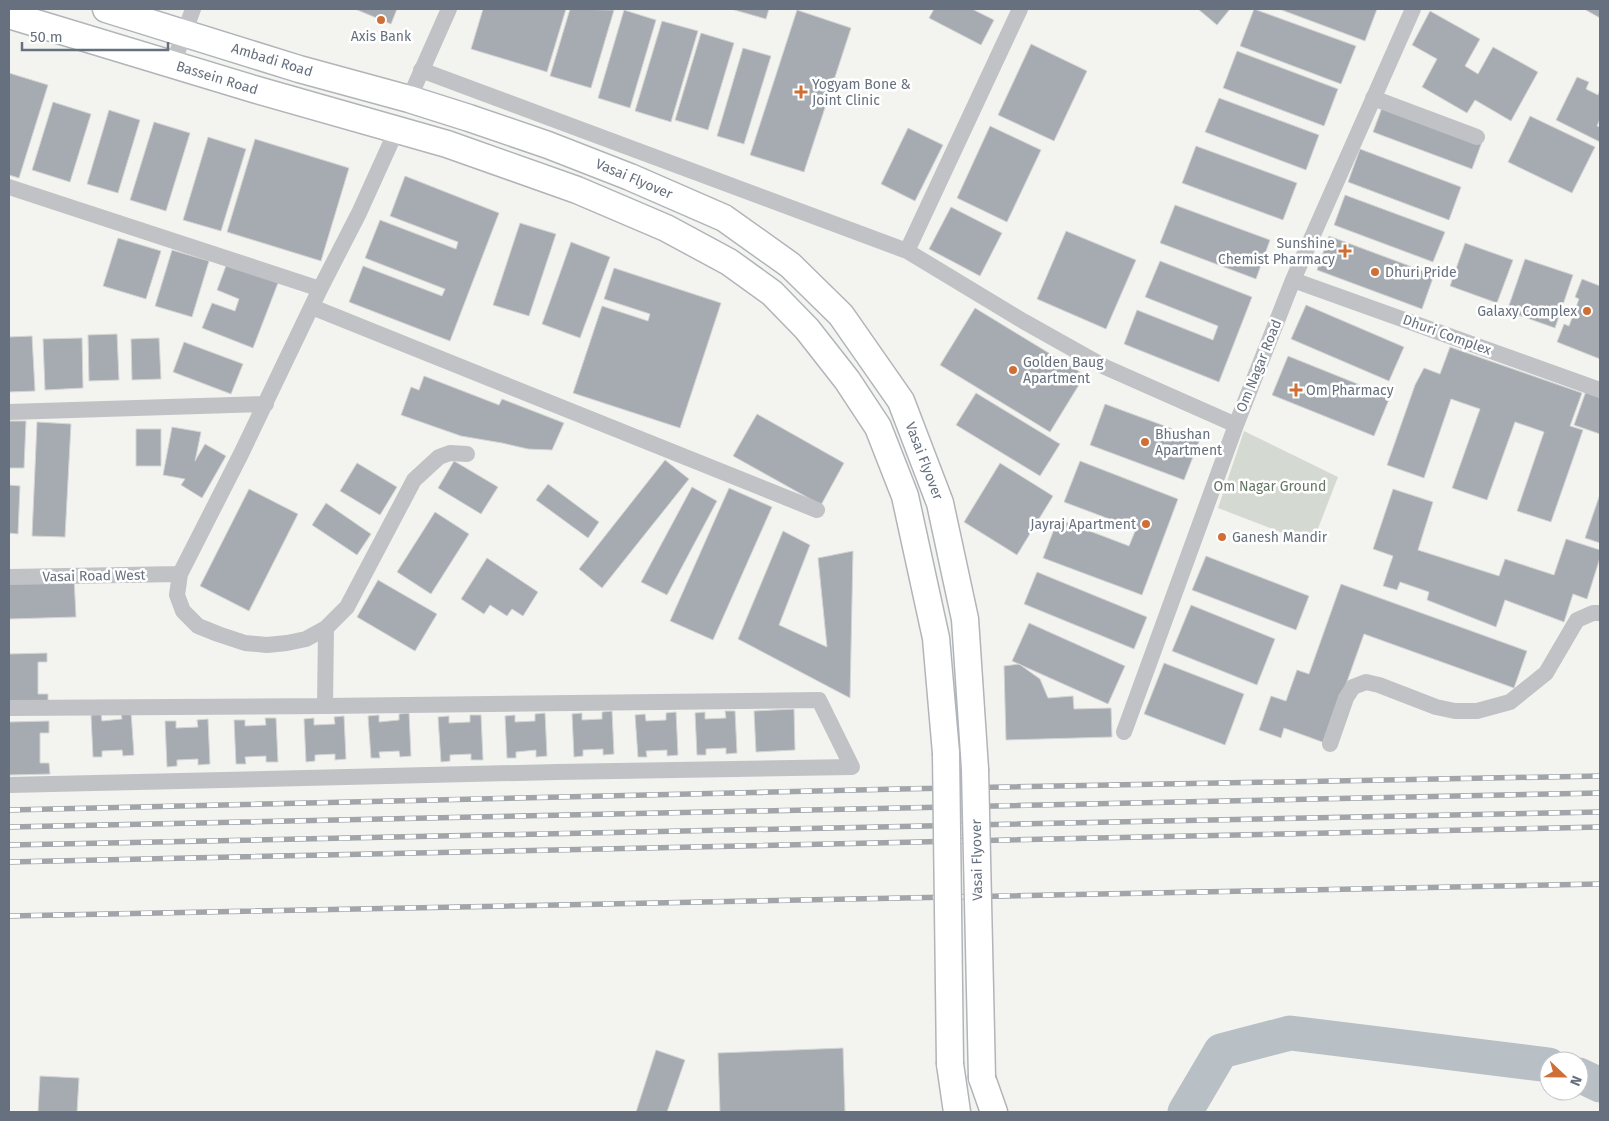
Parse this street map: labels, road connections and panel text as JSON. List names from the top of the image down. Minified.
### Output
{"streets":{"main road":["Ambadi Road","Bassein Road","Vasai Flyover"],"street":["Dhuri Complex","Om Nagar Road","Vasai Road West"]},"crossings":[["Ambadi Road","Vasai Flyover"],["Dhuri Complex","Om Nagar Road"]],"parks":["Om Nagar Ground"],"places":{"other":["Axis Bank","Dhuri Pride","Galaxy Complex","Golden Baug Apartment","Bhushan Apartment","Jayraj Apartment","Ganesh Mandir"],"health":["Yogyam Bone & Joint Clinic","Sunshine Chemist Pharmacy","Om Pharmacy"]},"scale_bar":"50 m","north":"right"}
